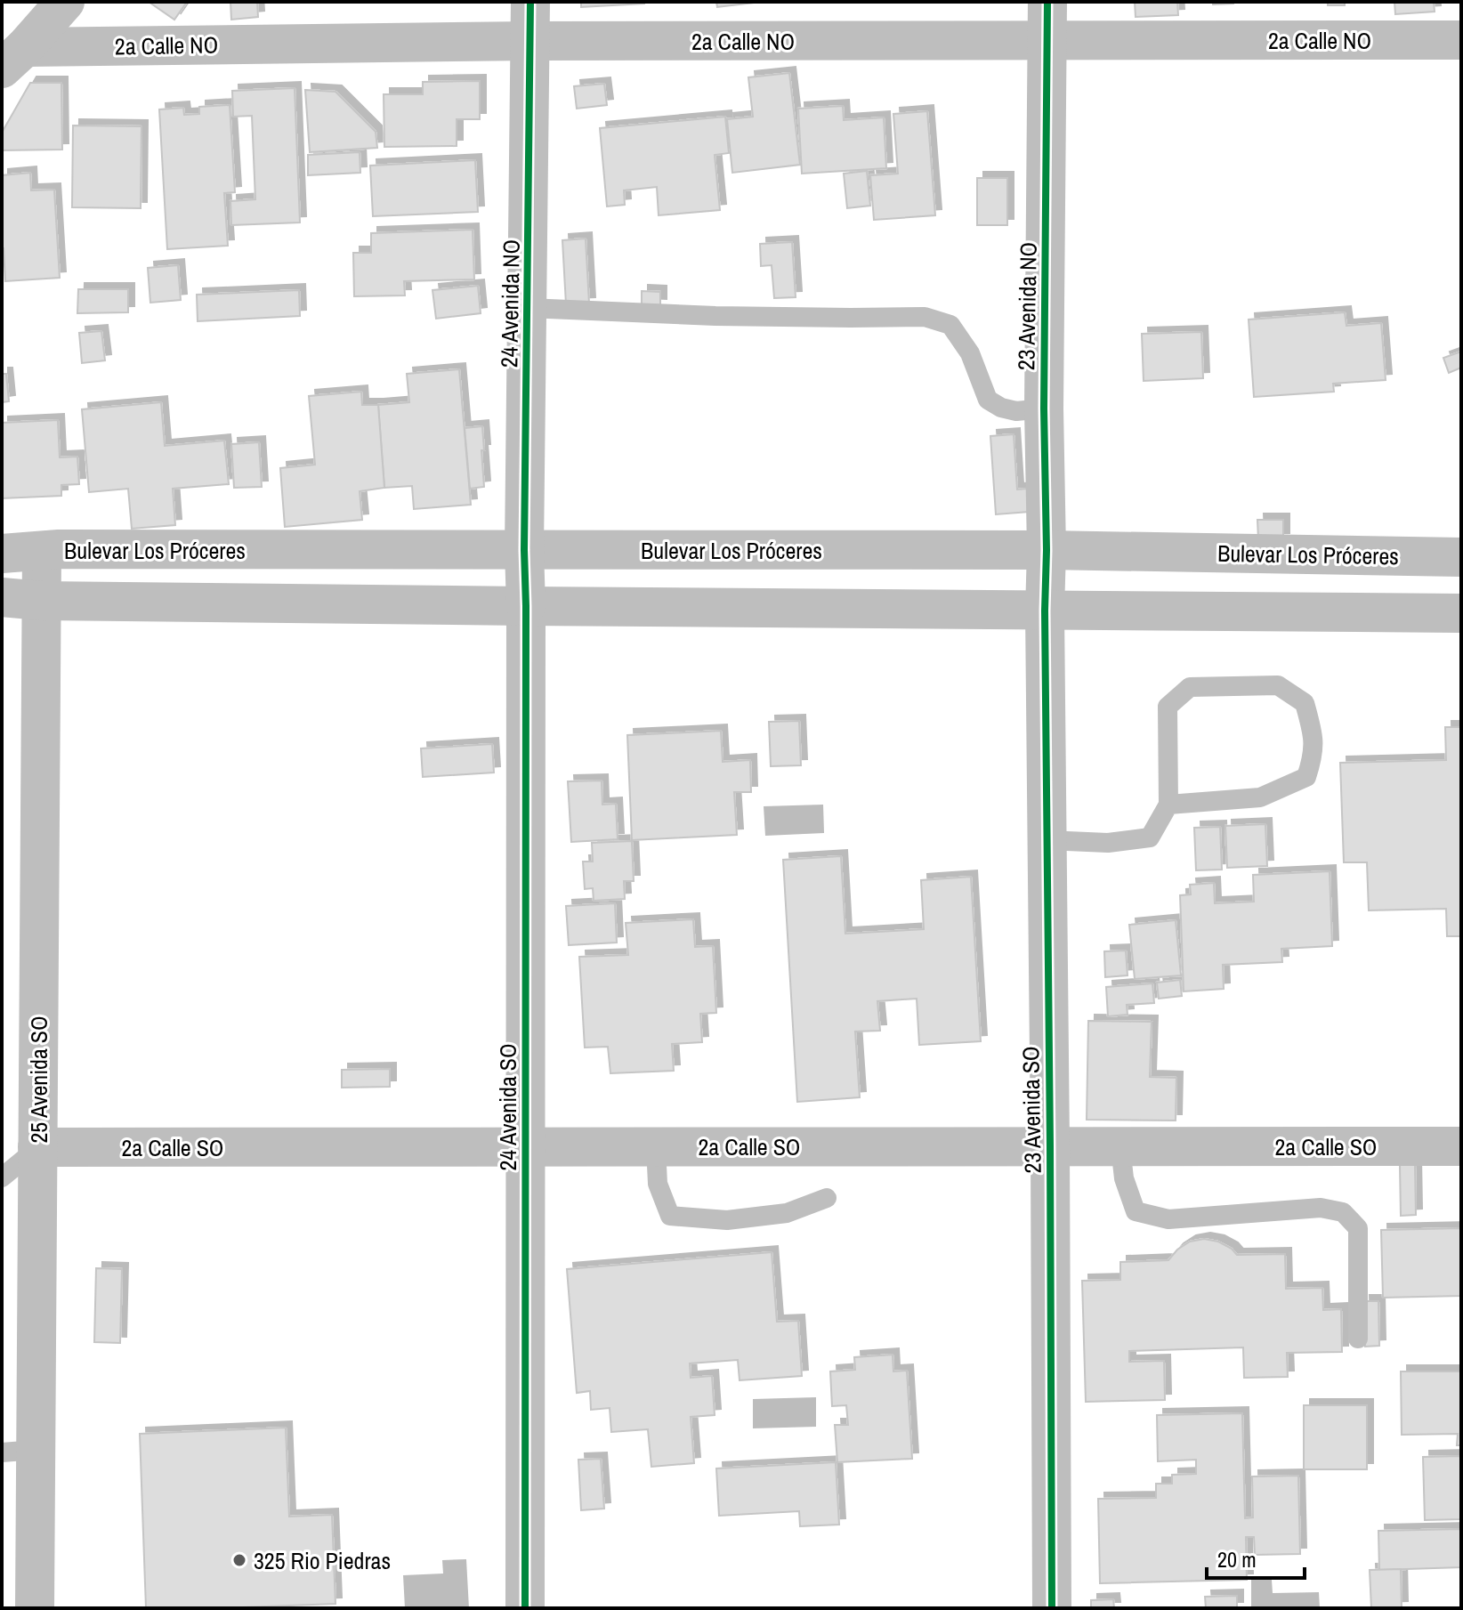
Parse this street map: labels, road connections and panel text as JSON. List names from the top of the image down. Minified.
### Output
{"streets":{"street":["2a Calle NO","24 Avenida NO","23 Avenida NO","Bulevar Los Próceres","25 Avenida SO","24 Avenida SO","23 Avenida SO","2a Calle SO"]},"crossings":[["2a Calle NO","24 Avenida NO"],["2a Calle NO","23 Avenida NO"],["24 Avenida NO","Bulevar Los Próceres"],["24 Avenida NO","24 Avenida SO"],["23 Avenida NO","Bulevar Los Próceres"],["23 Avenida NO","23 Avenida SO"],["Bulevar Los Próceres","25 Avenida SO"],["25 Avenida SO","2a Calle SO"],["24 Avenida SO","2a Calle SO"],["23 Avenida SO","2a Calle SO"]],"places":["325 Rio Piedras"],"scale_bar":"20 m"}
